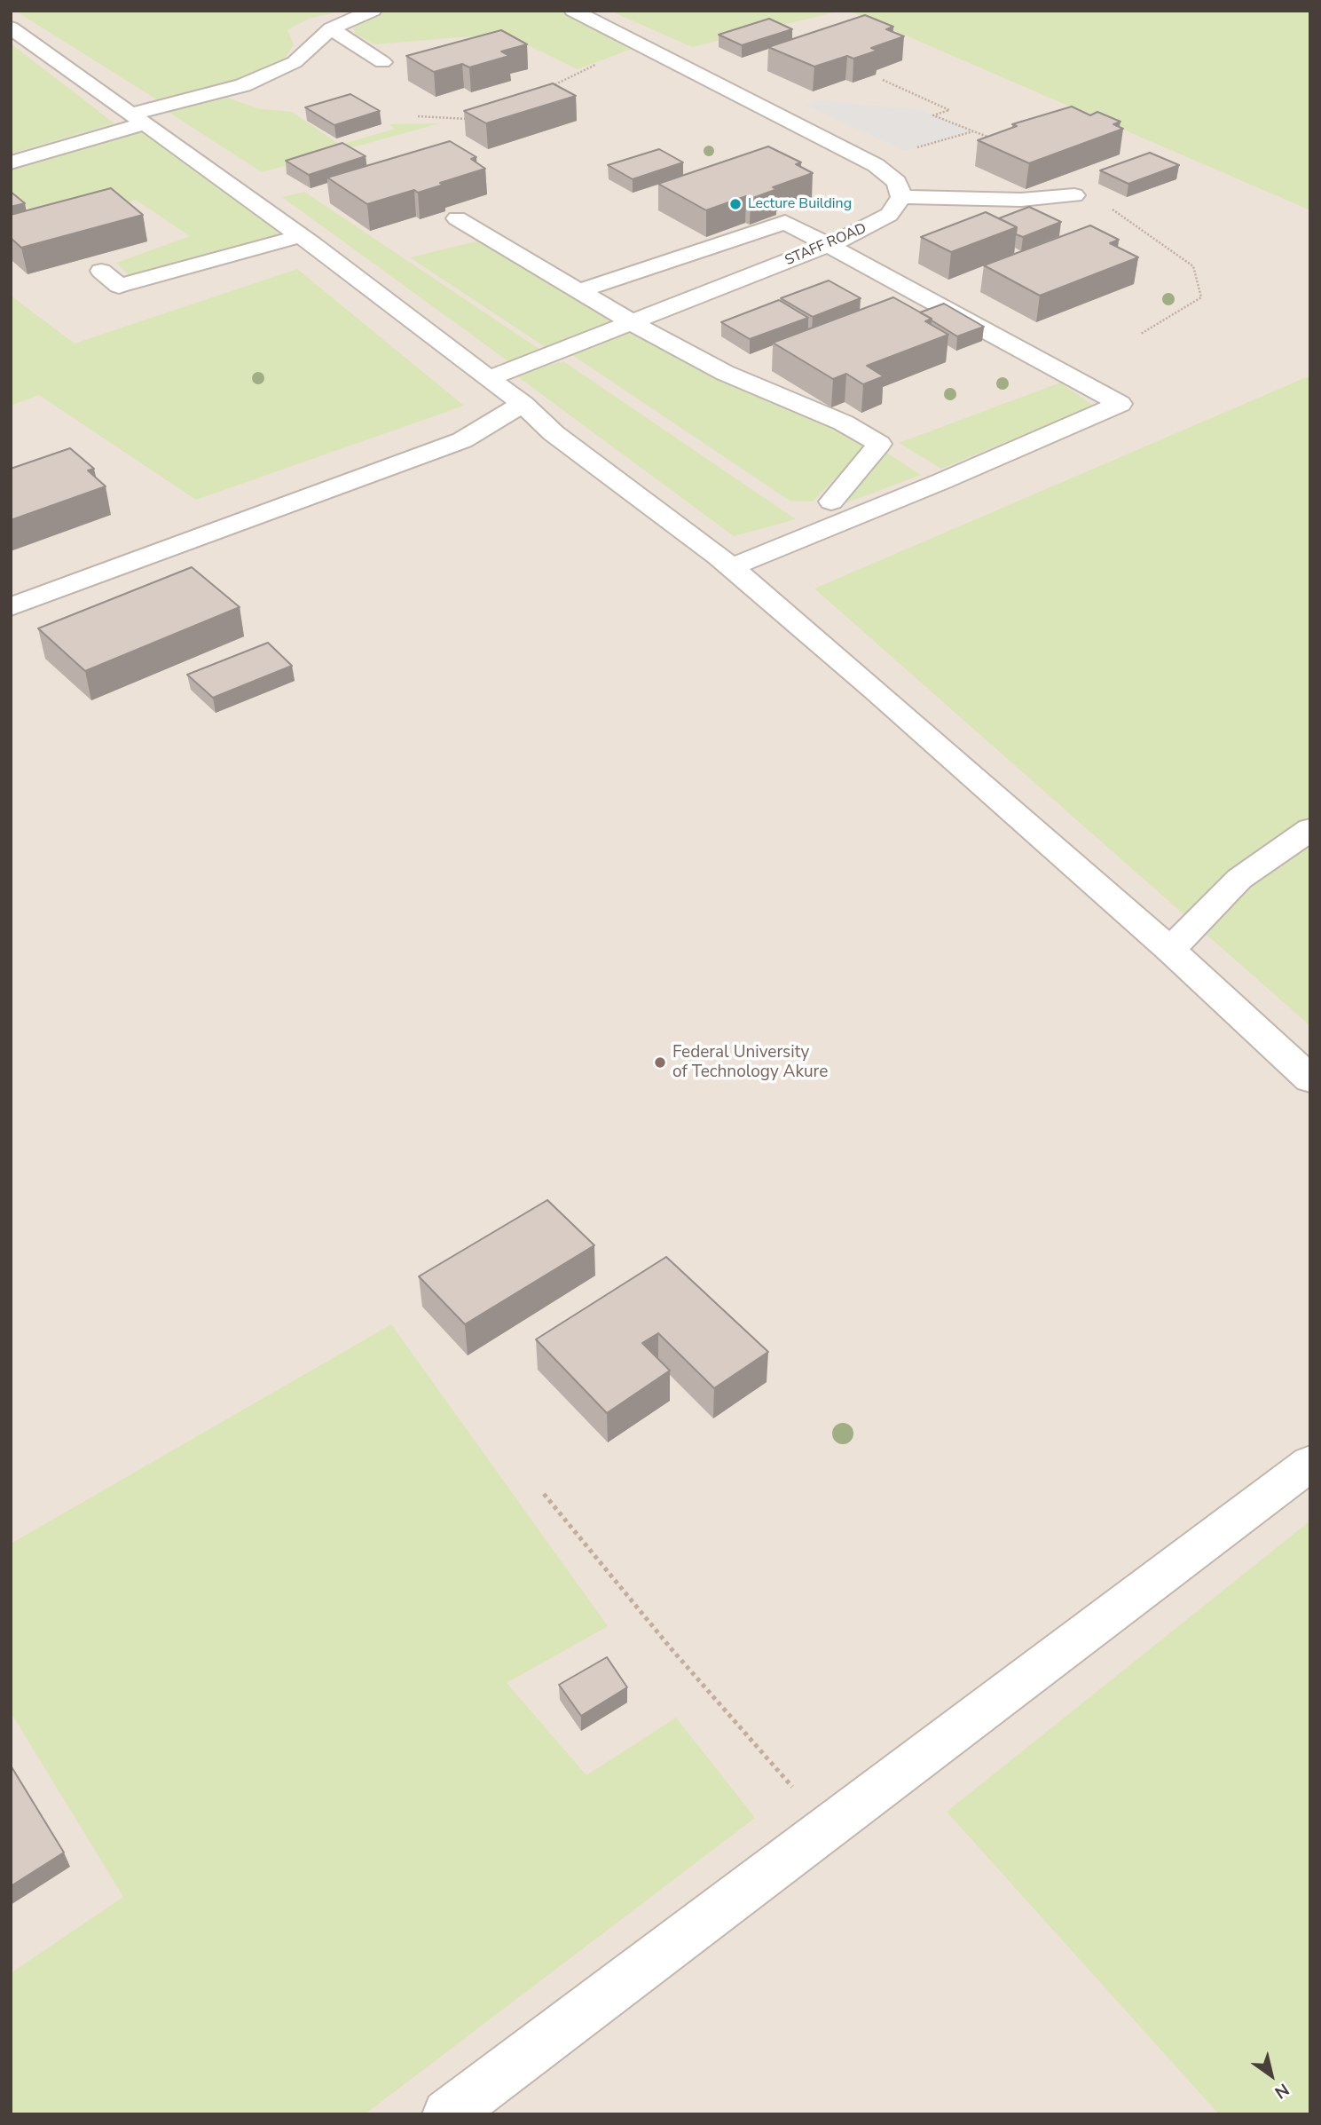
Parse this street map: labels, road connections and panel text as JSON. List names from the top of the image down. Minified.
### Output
{"streets":{"street":["STAFF ROAD"]},"places":["Lecture Building","Federal University of Technology Akure"],"north":"bottom right"}
